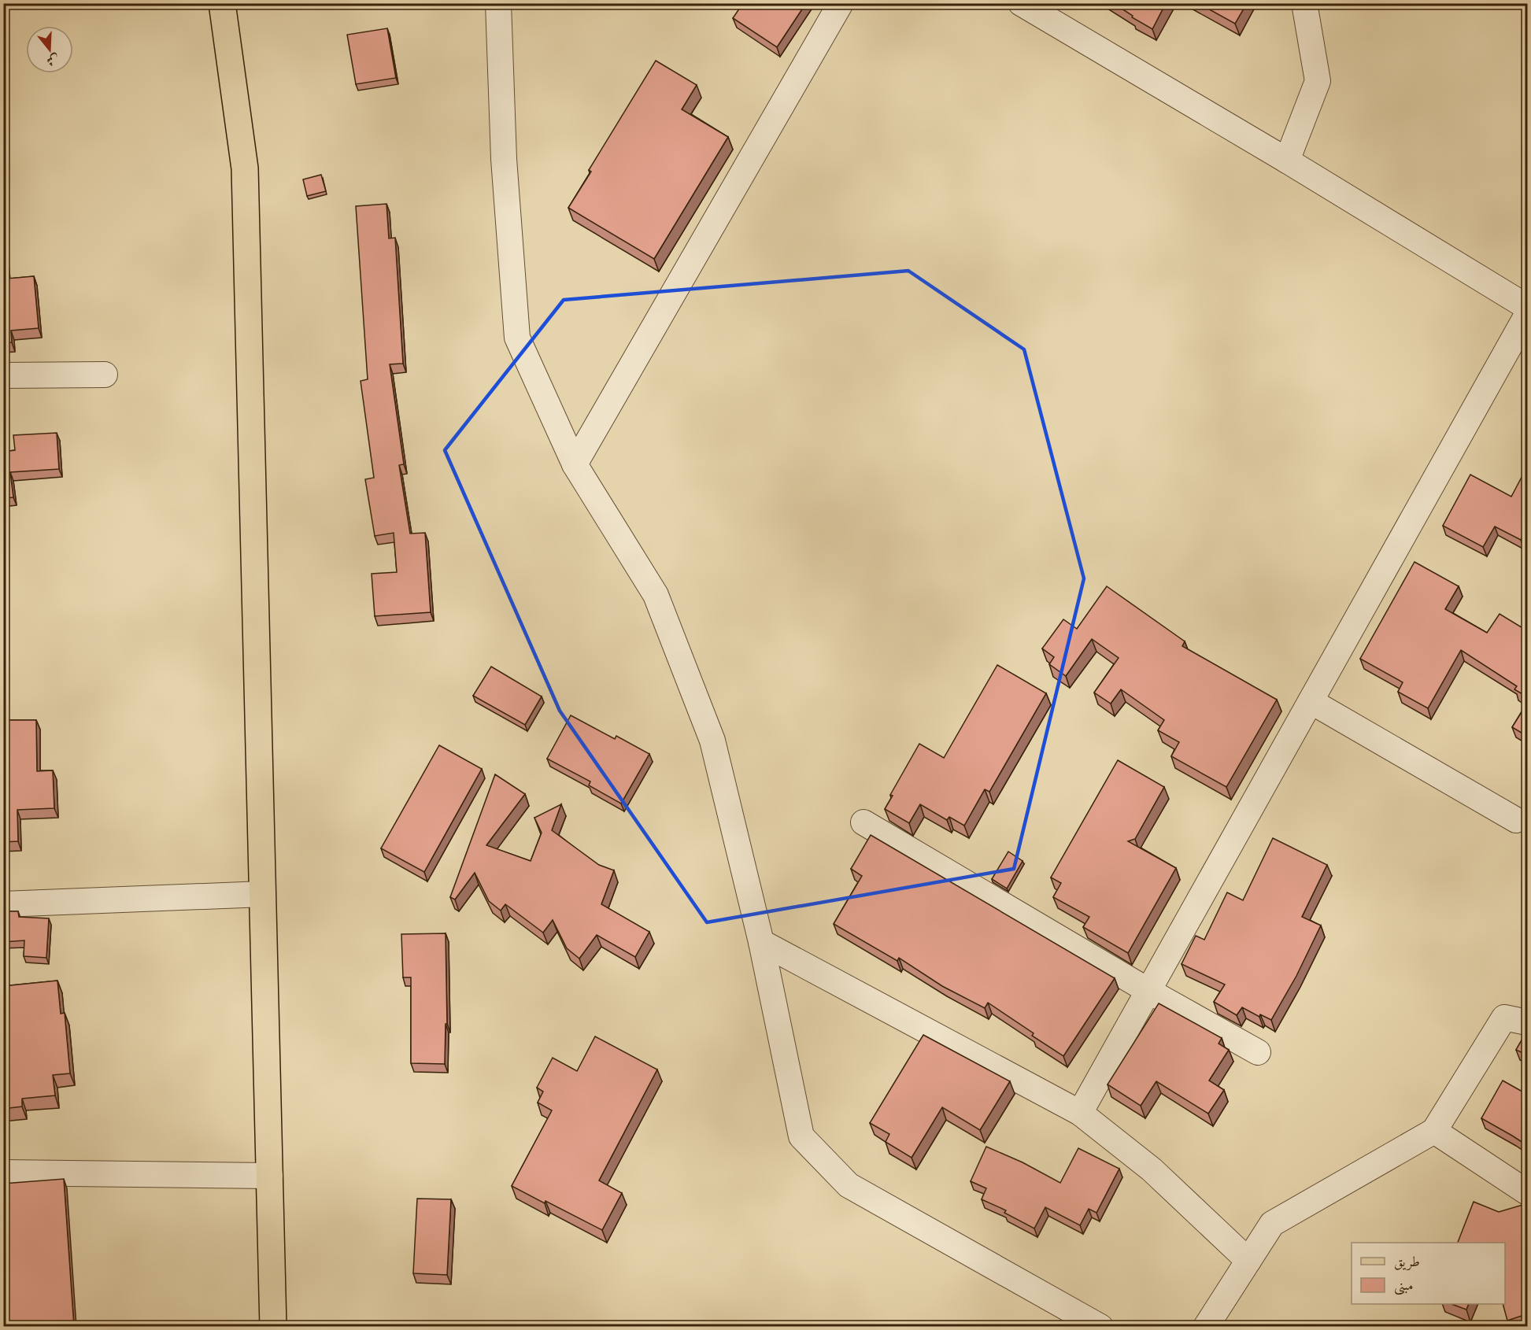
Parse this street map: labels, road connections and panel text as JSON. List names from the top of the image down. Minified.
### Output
{"legend":["طريق","مبنى"],"north":"bottom"}
